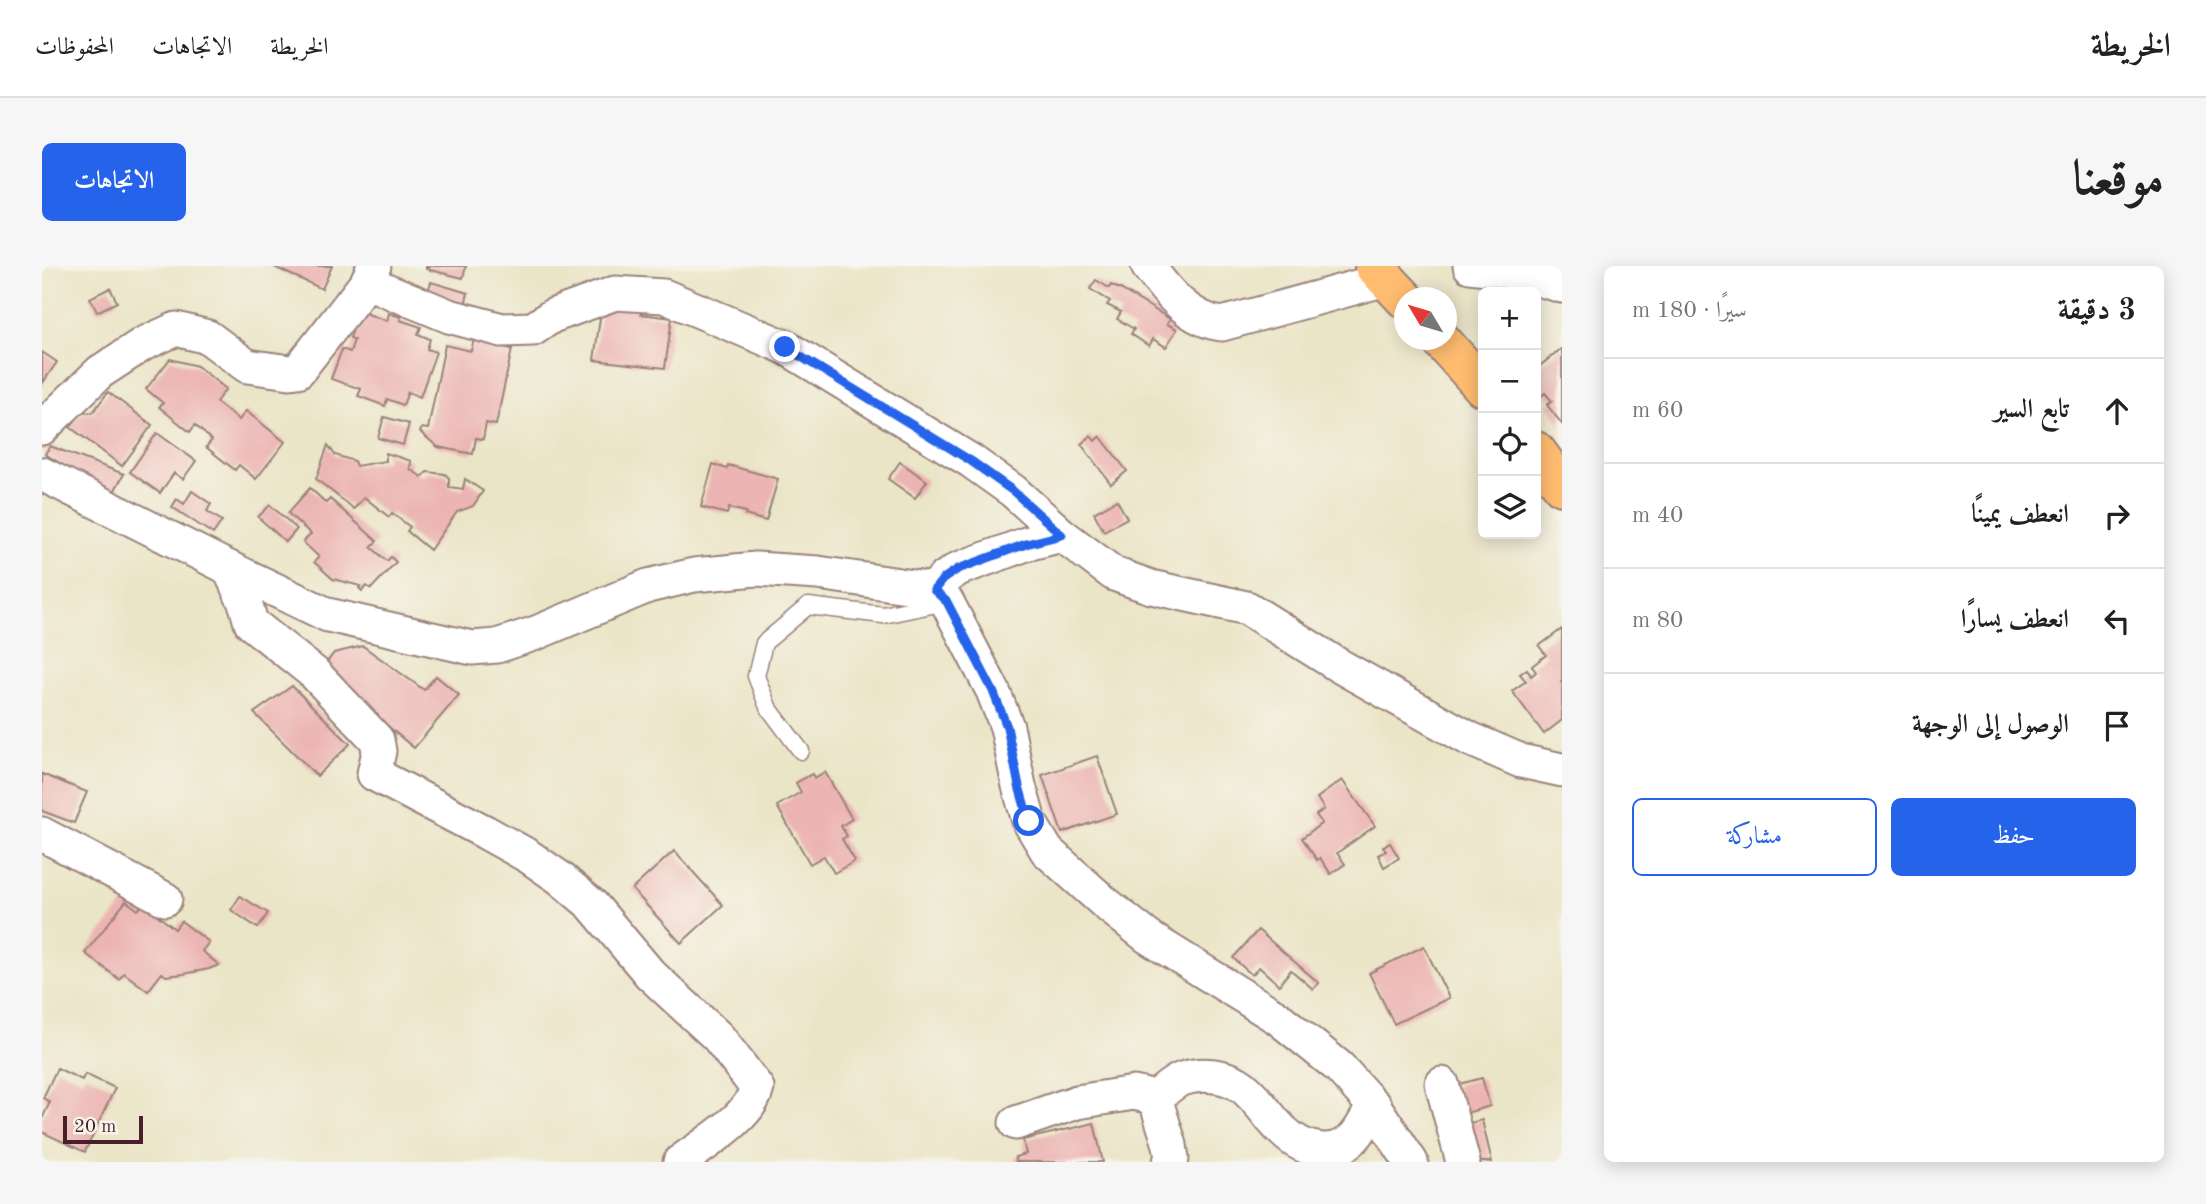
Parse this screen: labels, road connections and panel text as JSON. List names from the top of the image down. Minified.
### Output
{"scale_bar":"20 m","north":"top left","page":{"header":"الخريطة","nav":["الخريطة","الاتجاهات","المحفوظات"],"title":"موقعنا","buttons":["الاتجاهات",["حفظ","مشاركة"]],"heading":["3 دقيقة","سيرًا · 180 m"],"map_buttons":["+","−"],"list":[["تابع السير","60 m"],["انعطف يمينًا","40 m"],["انعطف يسارًا","80 m"],"الوصول إلى الوجهة"],"scale":"20 m"}}
